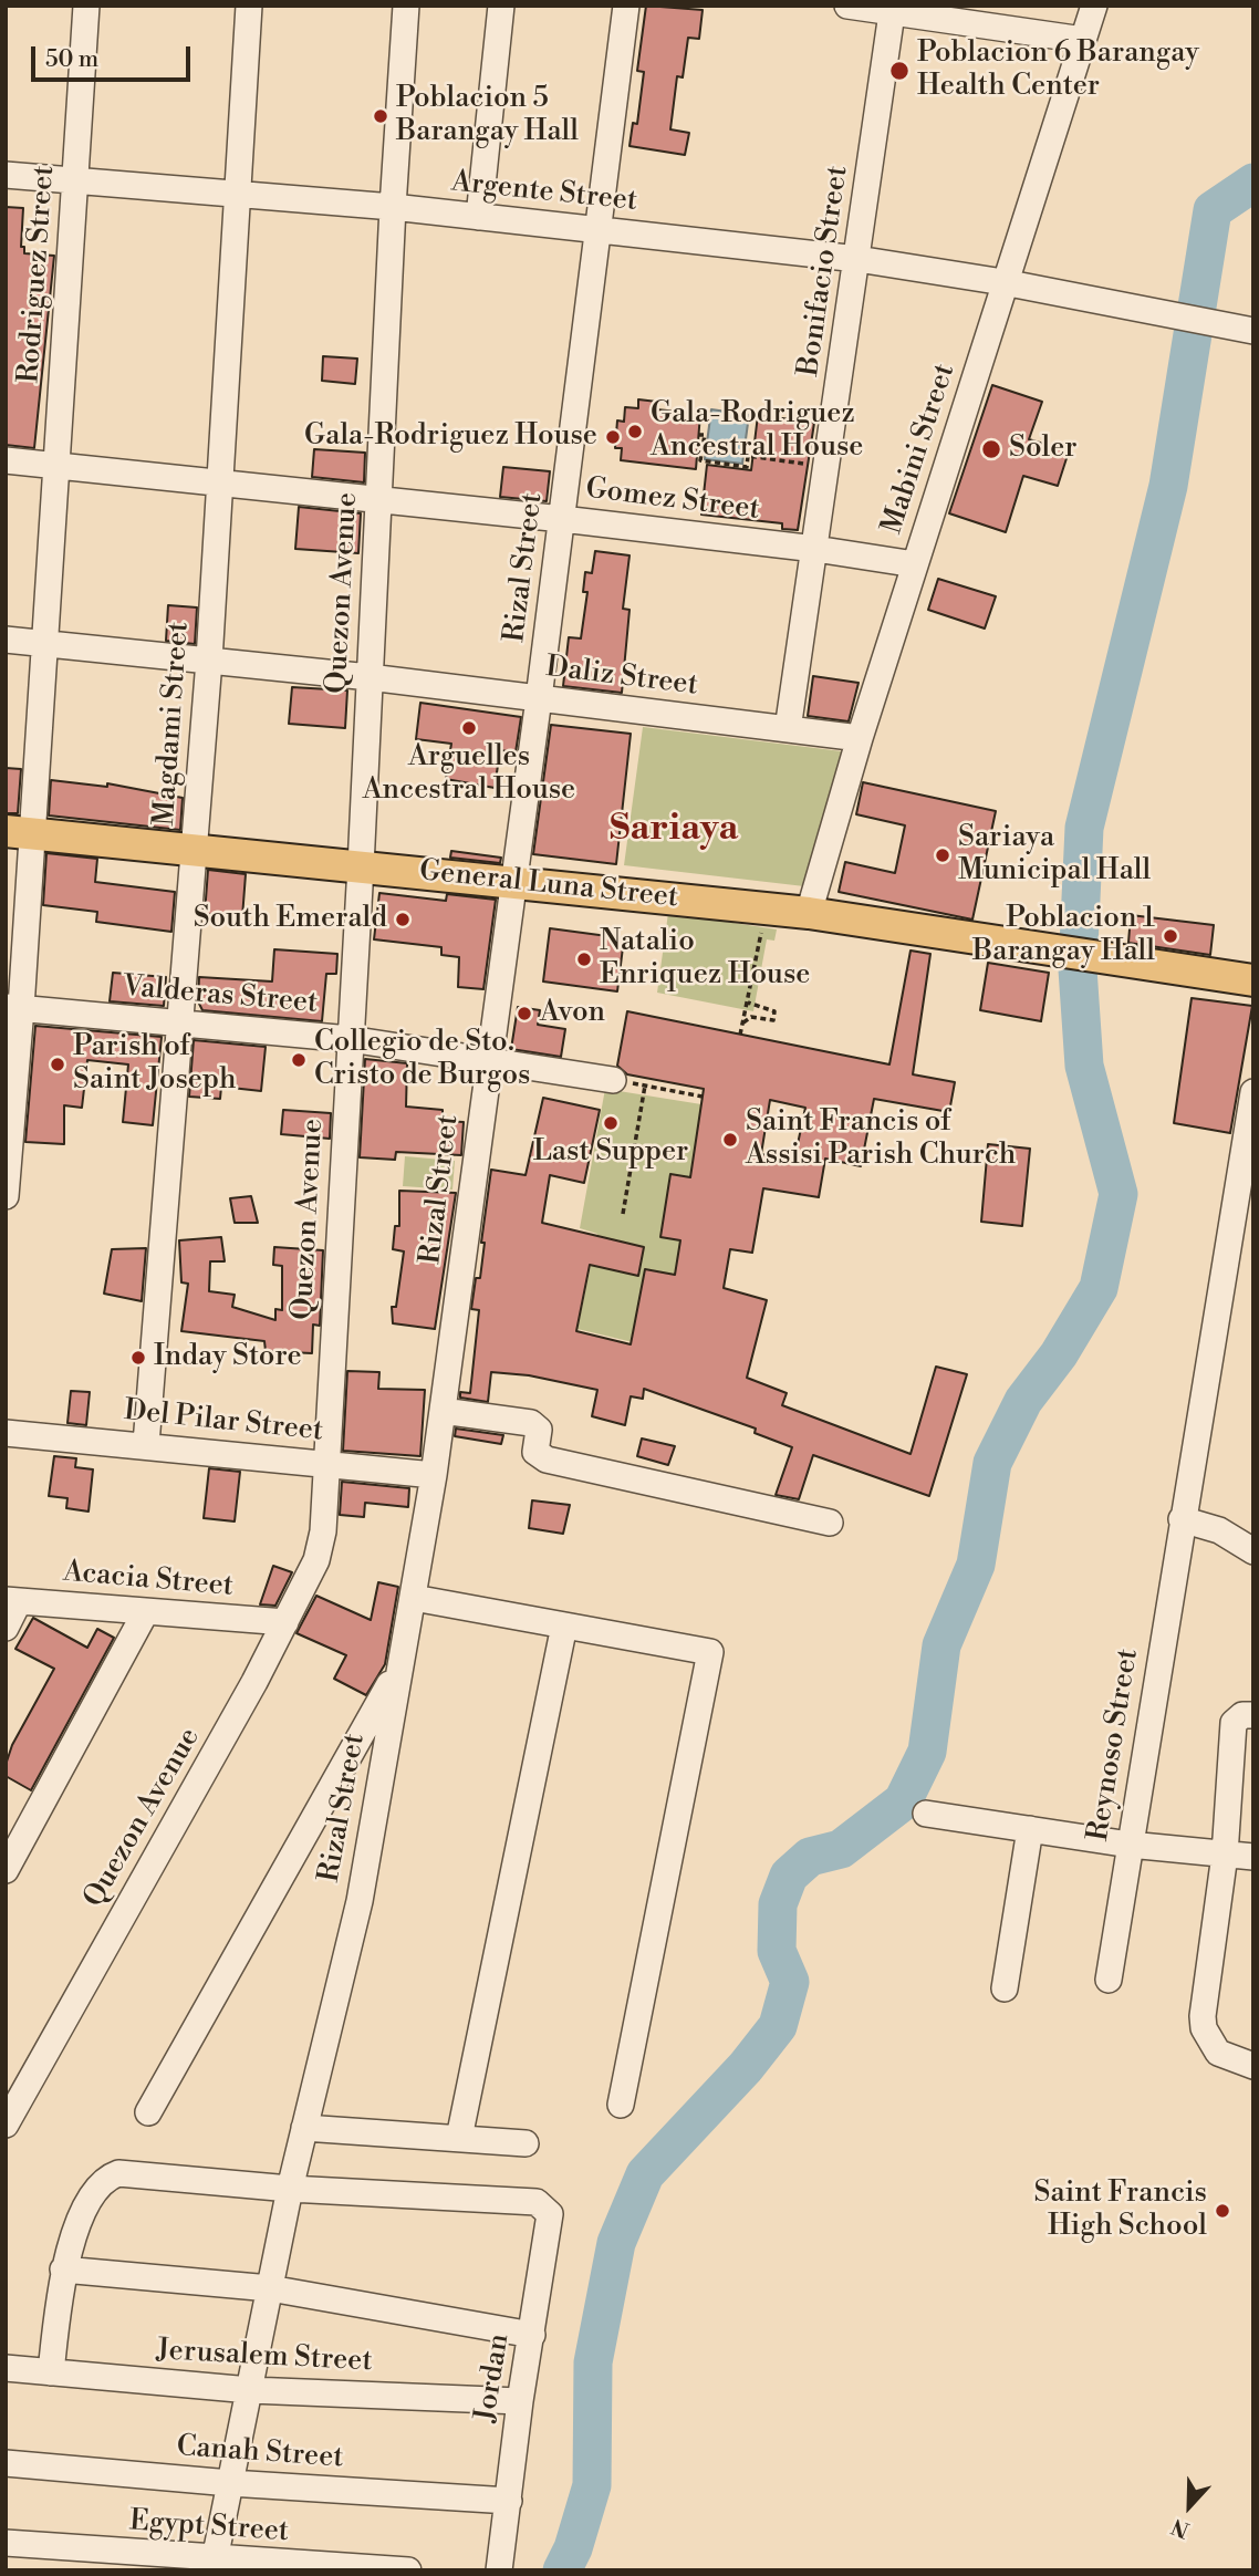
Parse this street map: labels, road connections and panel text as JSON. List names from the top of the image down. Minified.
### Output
{"streets":{"main road":["General Luna Street"],"street":["Argente Street","Bonifacio Street","Rodriguez Street","Mabini Street","Gomez Street","Rizal Street","Quezon Avenue","Daliz Street","Magdami Street","Valderas Street","Del Pilar Street","Acacia Street","Reynoso Street","Jerusalem Street","Jordan","Canah Street","Egypt Street"]},"crossings":[["Argente Street","Bonifacio Street"],["Argente Street","Rodriguez Street"],["Argente Street","Mabini Street"],["Argente Street","Rizal Street"],["Argente Street","Quezon Avenue"],["Argente Street","Magdami Street"],["Bonifacio Street","Gomez Street"],["Bonifacio Street","Daliz Street"],["Rodriguez Street","Gomez Street"],["Rodriguez Street","Daliz Street"],["Rodriguez Street","General Luna Street"],["Rodriguez Street","Valderas Street"],["Mabini Street","Gomez Street"],["Mabini Street","Daliz Street"],["Mabini Street","General Luna Street"],["Gomez Street","Rizal Street"],["Gomez Street","Quezon Avenue"],["Gomez Street","Magdami Street"],["Rizal Street","Daliz Street"],["Rizal Street","General Luna Street"],["Rizal Street","Valderas Street"],["Rizal Street","Del Pilar Street"],["Rizal Street","Jerusalem Street"],["Rizal Street","Jordan"],["Rizal Street","Canah Street"],["Rizal Street","Egypt Street"],["Quezon Avenue","Daliz Street"],["Quezon Avenue","General Luna Street"],["Quezon Avenue","Valderas Street"],["Quezon Avenue","Del Pilar Street"],["Quezon Avenue","Acacia Street"],["Daliz Street","Magdami Street"],["Magdami Street","General Luna Street"],["Magdami Street","Valderas Street"],["Magdami Street","Del Pilar Street"],["Jerusalem Street","Jordan"],["Jordan","Canah Street"]],"districts":["Sariaya"],"places":["Poblacion 6 Barangay Health Center","Poblacion 5 Barangay Hall","Gala-Rodriguez Ancestral House","Gala-Rodriguez House","Soler","Arguelles Ancestral House","Sariaya Municipal Hall","South Emerald","Poblacion 1 Barangay Hall","Natalio Enriquez House","Avon","Collegio de Sto. Cristo de Burgos","Parish of Saint Joseph","Last Supper","Saint Francis of Assisi Parish Church","Inday Store","Saint Francis High School"],"scale_bar":"50 m","north":"bottom"}
